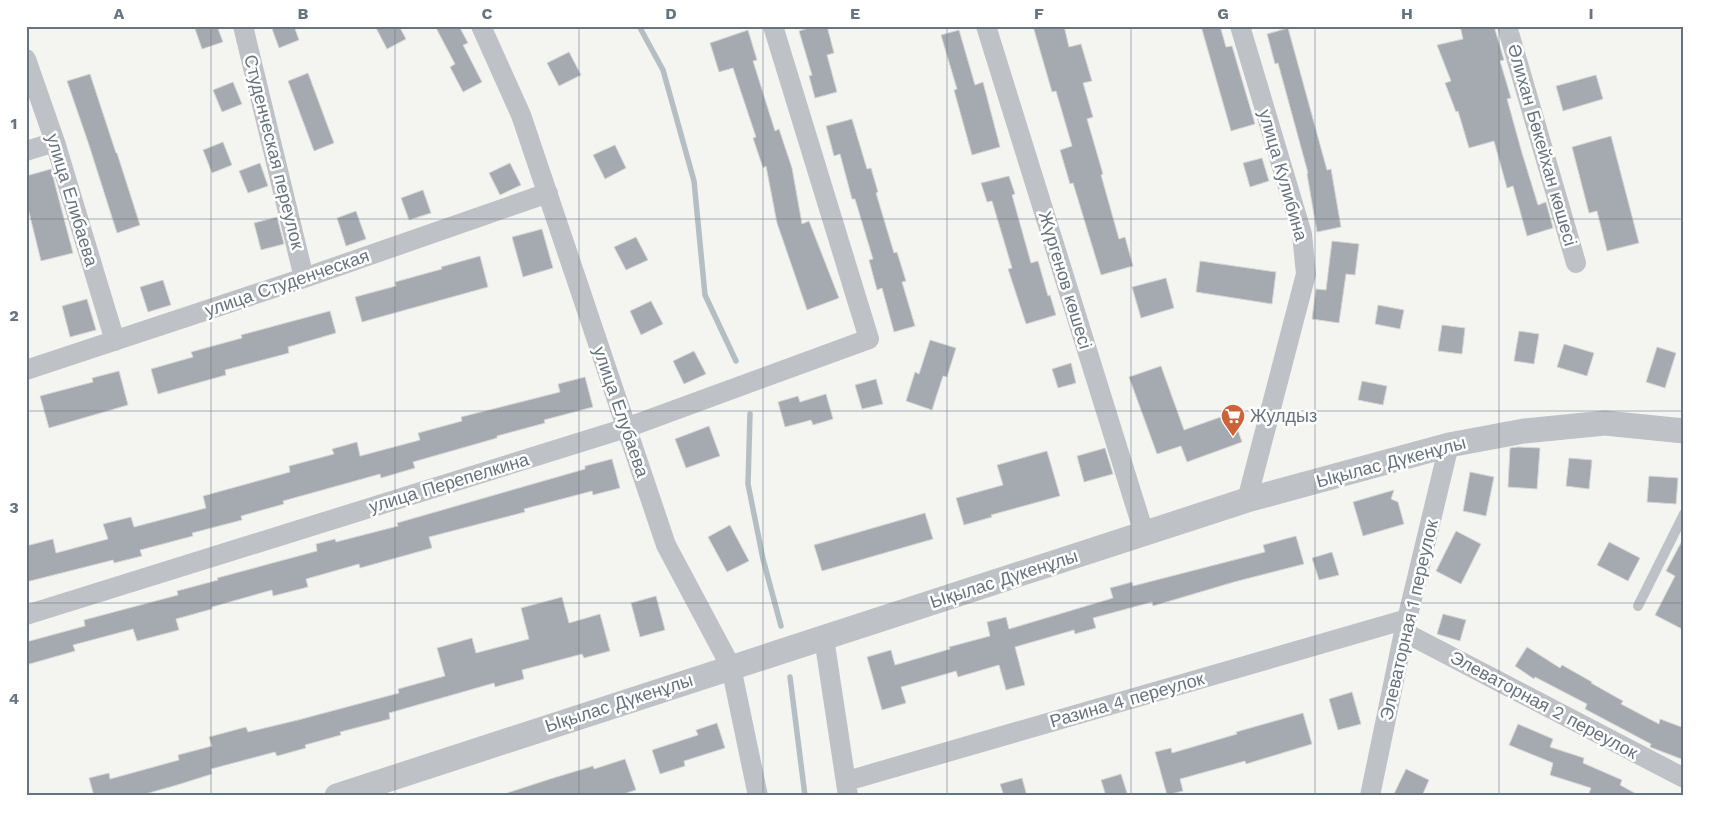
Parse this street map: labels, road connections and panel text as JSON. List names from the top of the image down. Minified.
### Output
{"streets":{"street":["Әлихан Бөкейхан көшесі","Студенческая переулок","улица Кулибина","улица Елибаева","Жүргенов көшесі","улица Студенческая","улица Елубаева","Ықылас Дүкенұлы","улица Перепелкина","Элеваторная 1 переулок","Разина 4 переулок","Элеваторная 2 переулок"]},"crossings":[["Студенческая переулок","улица Студенческая"],["улица Кулибина","Ықылас Дүкенұлы"],["улица Елибаева","улица Студенческая"],["Жүргенов көшесі","Ықылас Дүкенұлы"],["улица Студенческая","улица Елубаева"],["улица Елубаева","Ықылас Дүкенұлы"],["улица Елубаева","улица Перепелкина"],["Ықылас Дүкенұлы","Элеваторная 1 переулок"],["Элеваторная 1 переулок","Разина 4 переулок"],["Элеваторная 1 переулок","Элеваторная 2 переулок"],["Разина 4 переулок","Элеваторная 2 переулок"]],"places":{"supermarket":["Жулдыз"]},"grid":{"columns":["A","B","C","D","E","F","G","H","I"],"rows":["1","2","3","4"]}}
